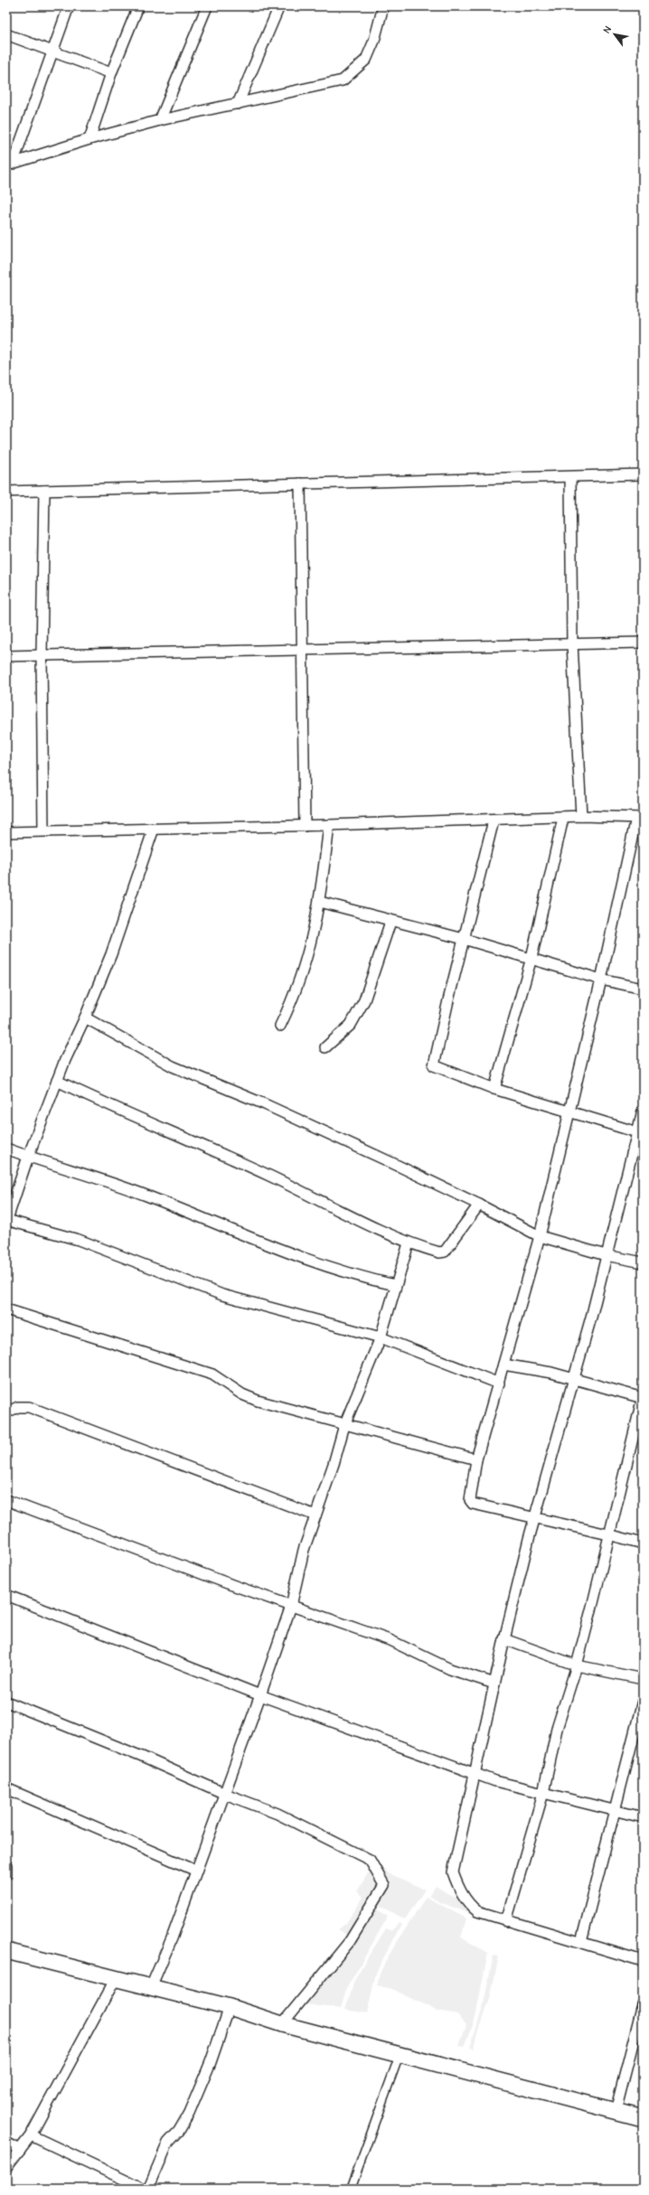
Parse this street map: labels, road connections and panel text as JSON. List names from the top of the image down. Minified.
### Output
{"north":"top left"}
